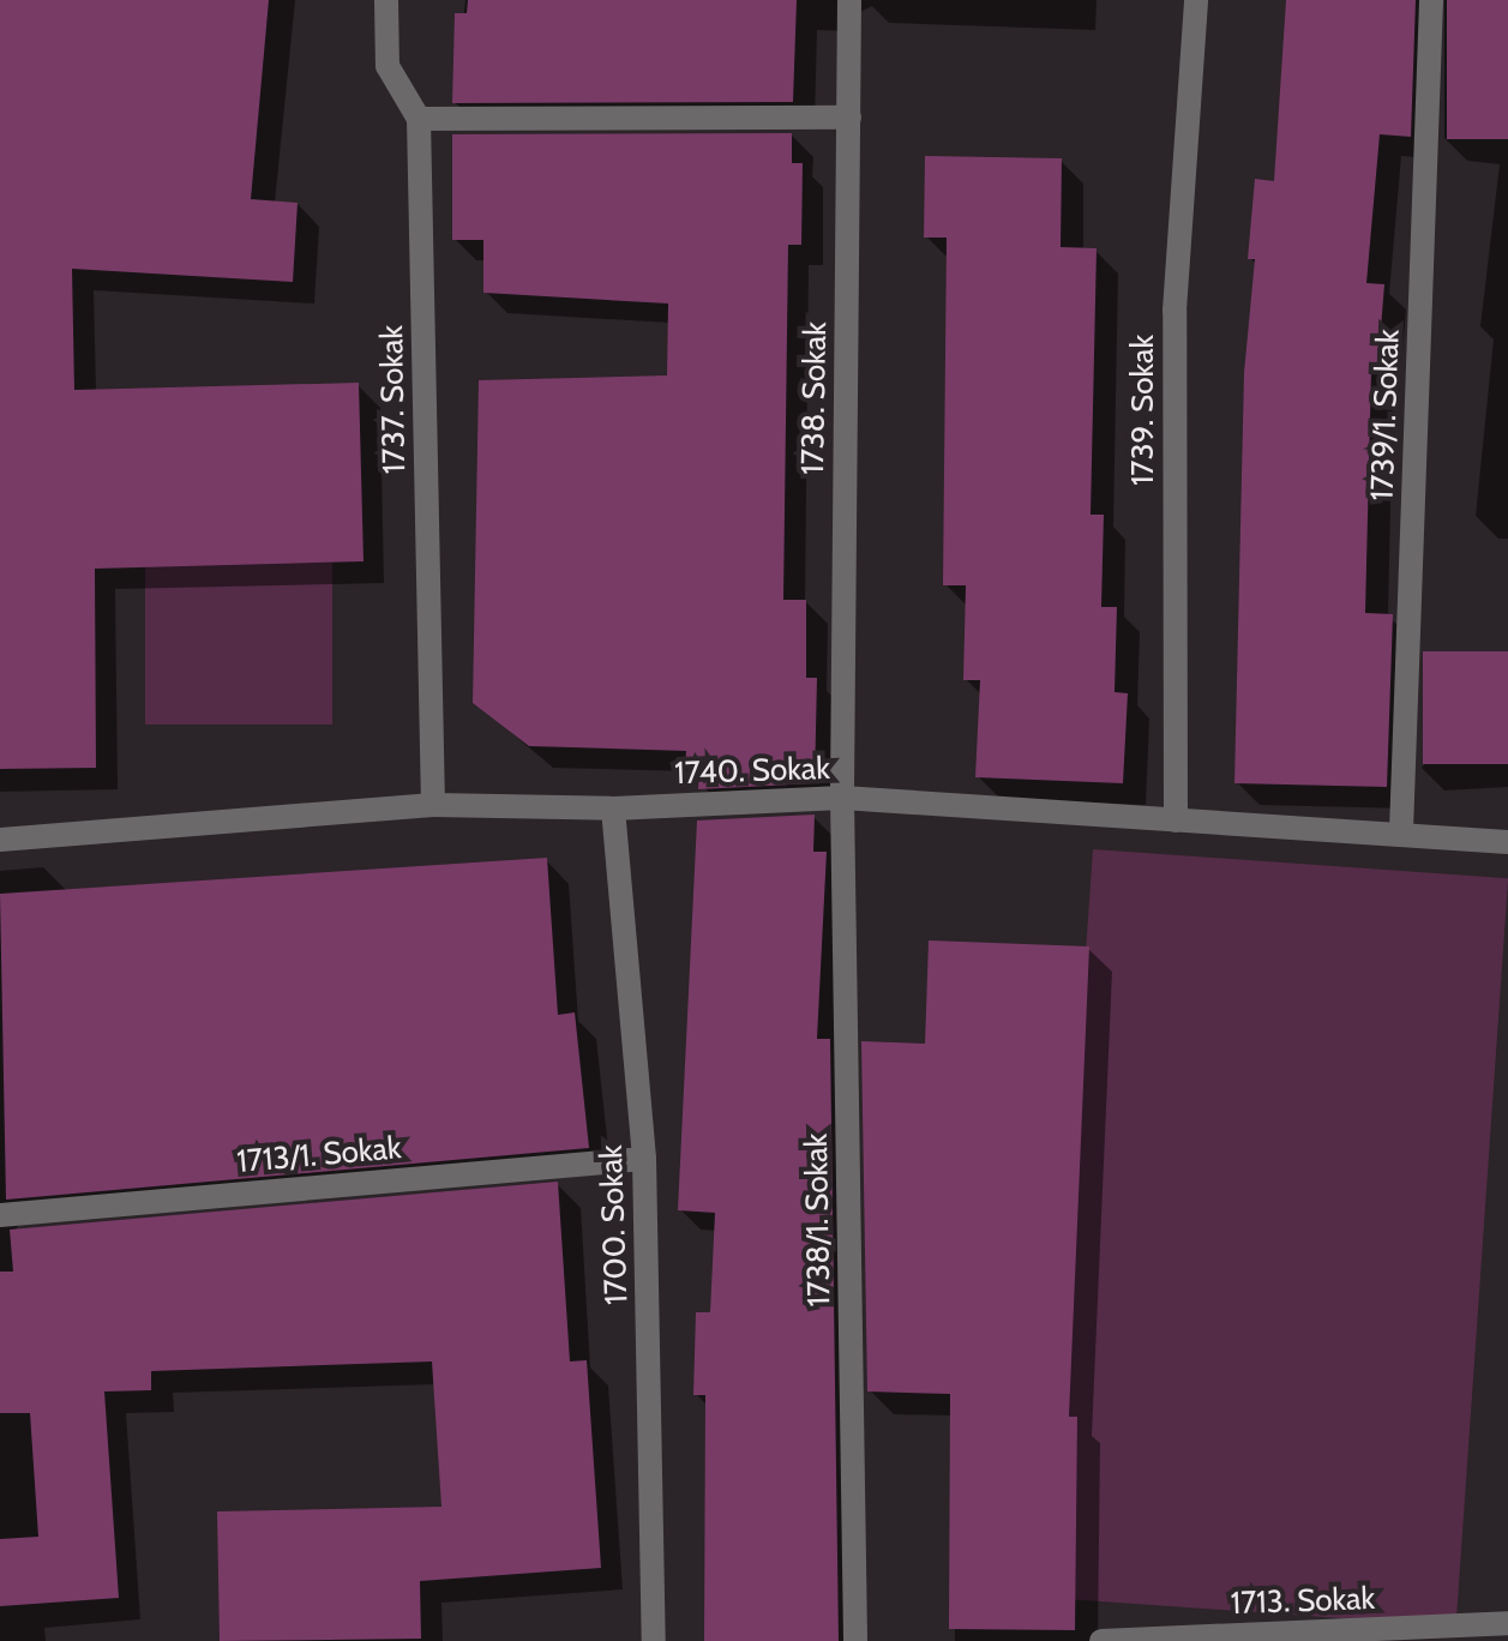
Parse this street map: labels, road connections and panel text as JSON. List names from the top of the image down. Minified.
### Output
{"streets":{"street":["1738. Sokak","1737. Sokak","1739. Sokak","1739/1. Sokak","1740. Sokak","1713/1. Sokak","1738/1. Sokak","1700. Sokak","1713. Sokak"]},"crossings":[["1738. Sokak","1740. Sokak"],["1738. Sokak","1738/1. Sokak"],["1737. Sokak","1740. Sokak"],["1739. Sokak","1740. Sokak"],["1739/1. Sokak","1740. Sokak"],["1740. Sokak","1738/1. Sokak"],["1740. Sokak","1700. Sokak"],["1713/1. Sokak","1700. Sokak"]]}
